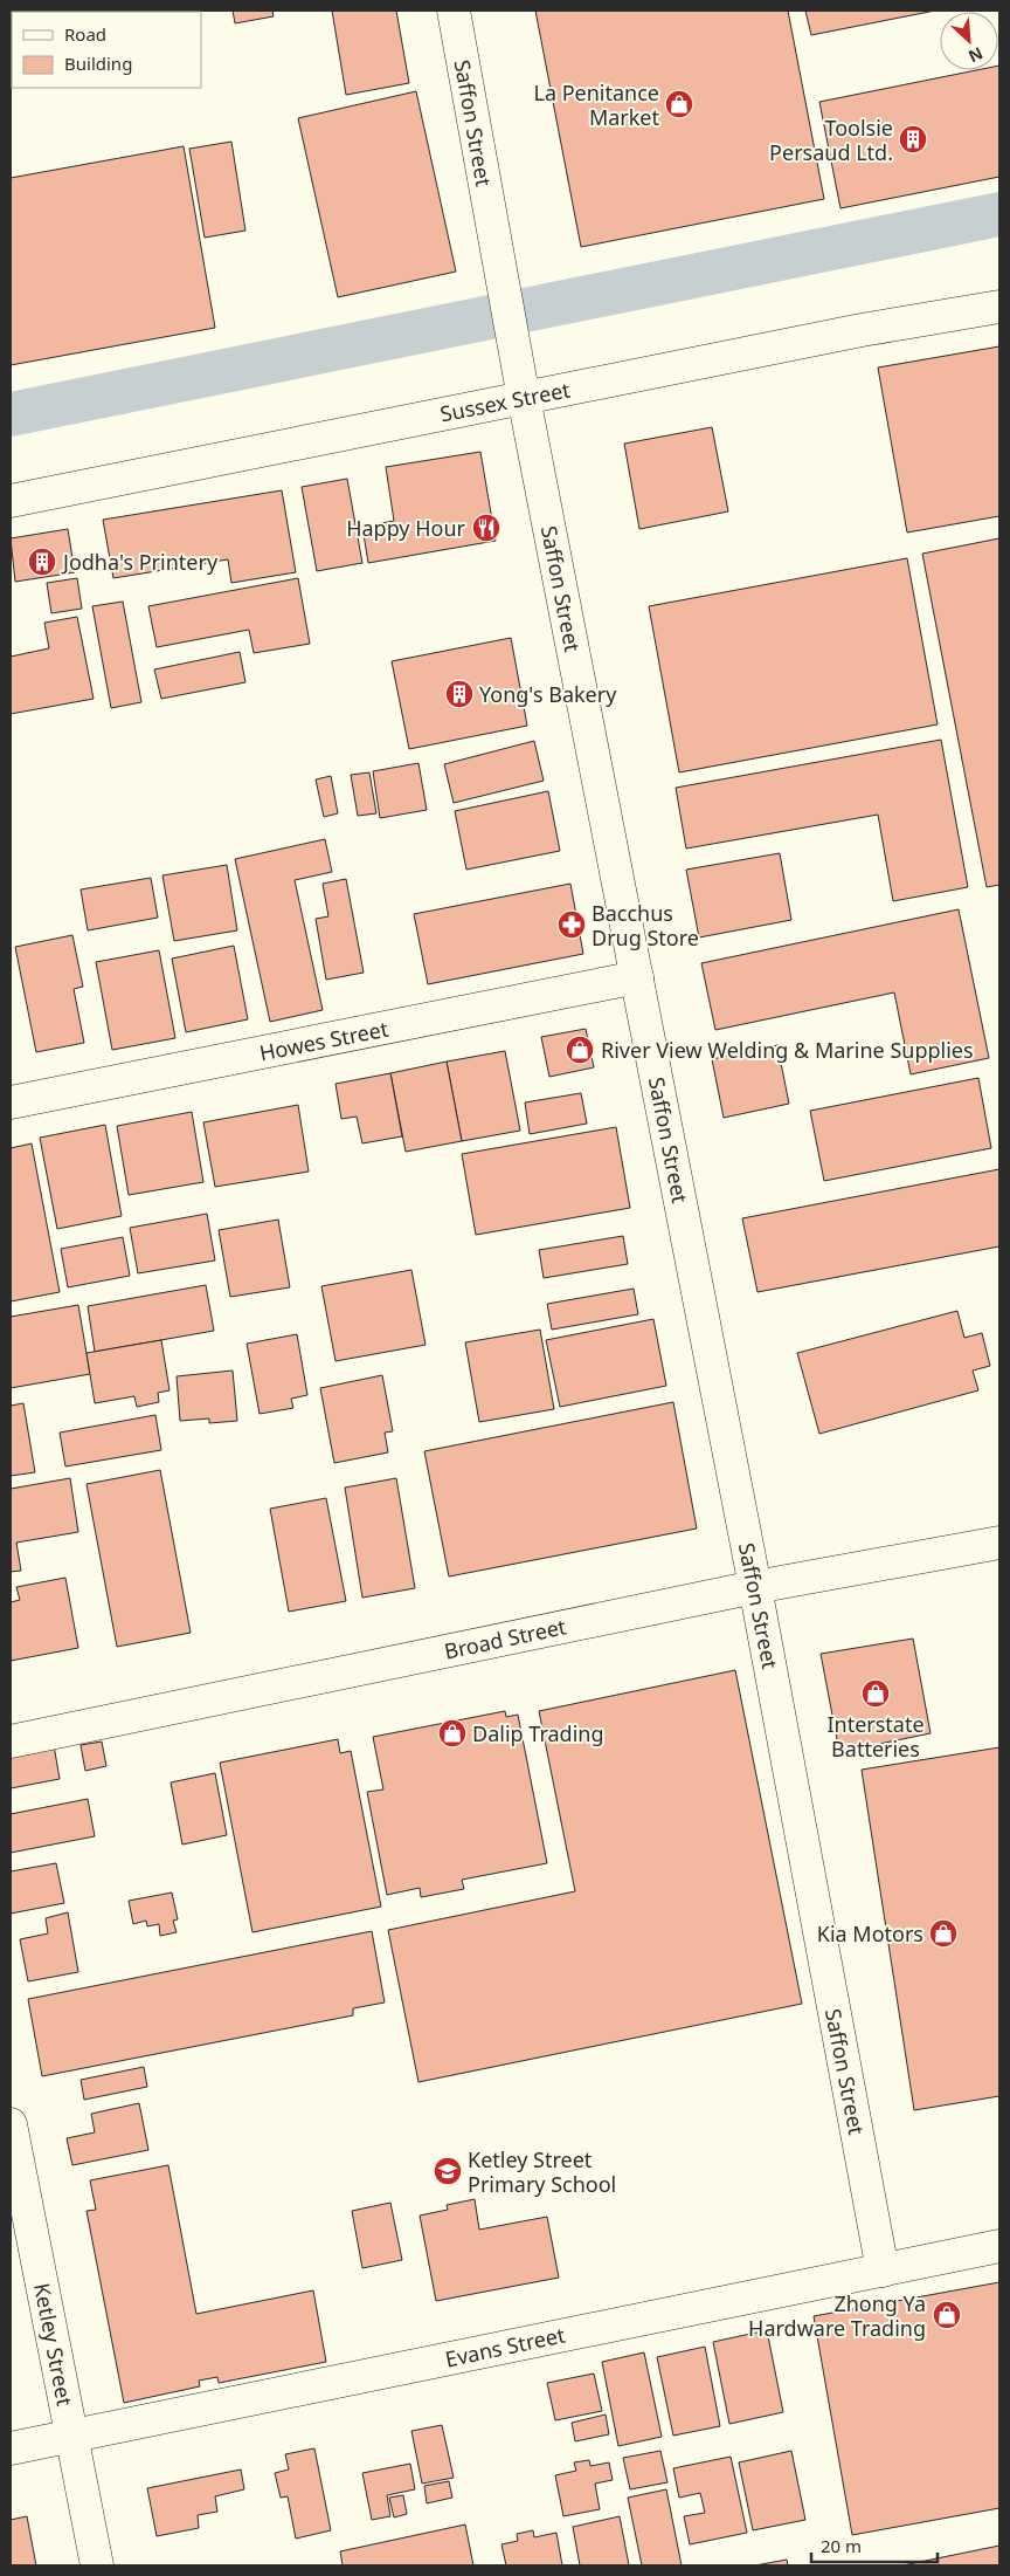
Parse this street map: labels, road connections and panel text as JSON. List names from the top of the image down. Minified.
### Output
{"streets":{"street":["Saffon Street","Sussex Street","Howes Street","Broad Street","Ketley Street","Evans Street"]},"crossings":[["Saffon Street","Sussex Street"],["Saffon Street","Howes Street"],["Saffon Street","Broad Street"],["Saffon Street","Evans Street"],["Ketley Street","Evans Street"]],"places":{"shop":["La Penitance Market","River View Welding & Marine Supplies","Interstate Batteries","Dalip Trading","Kia Motors","Zhong Ya Hardware Trading"],"building":["Toolsie Persaud Ltd.","Jodha's Printery","Yong's Bakery"],"restaurant":["Happy Hour"],"pharmacy":["Bacchus Drug Store"],"school or university":["Ketley Street Primary School"]},"legend":["Road","Building"],"scale_bar":"20 m","north":"bottom right"}
